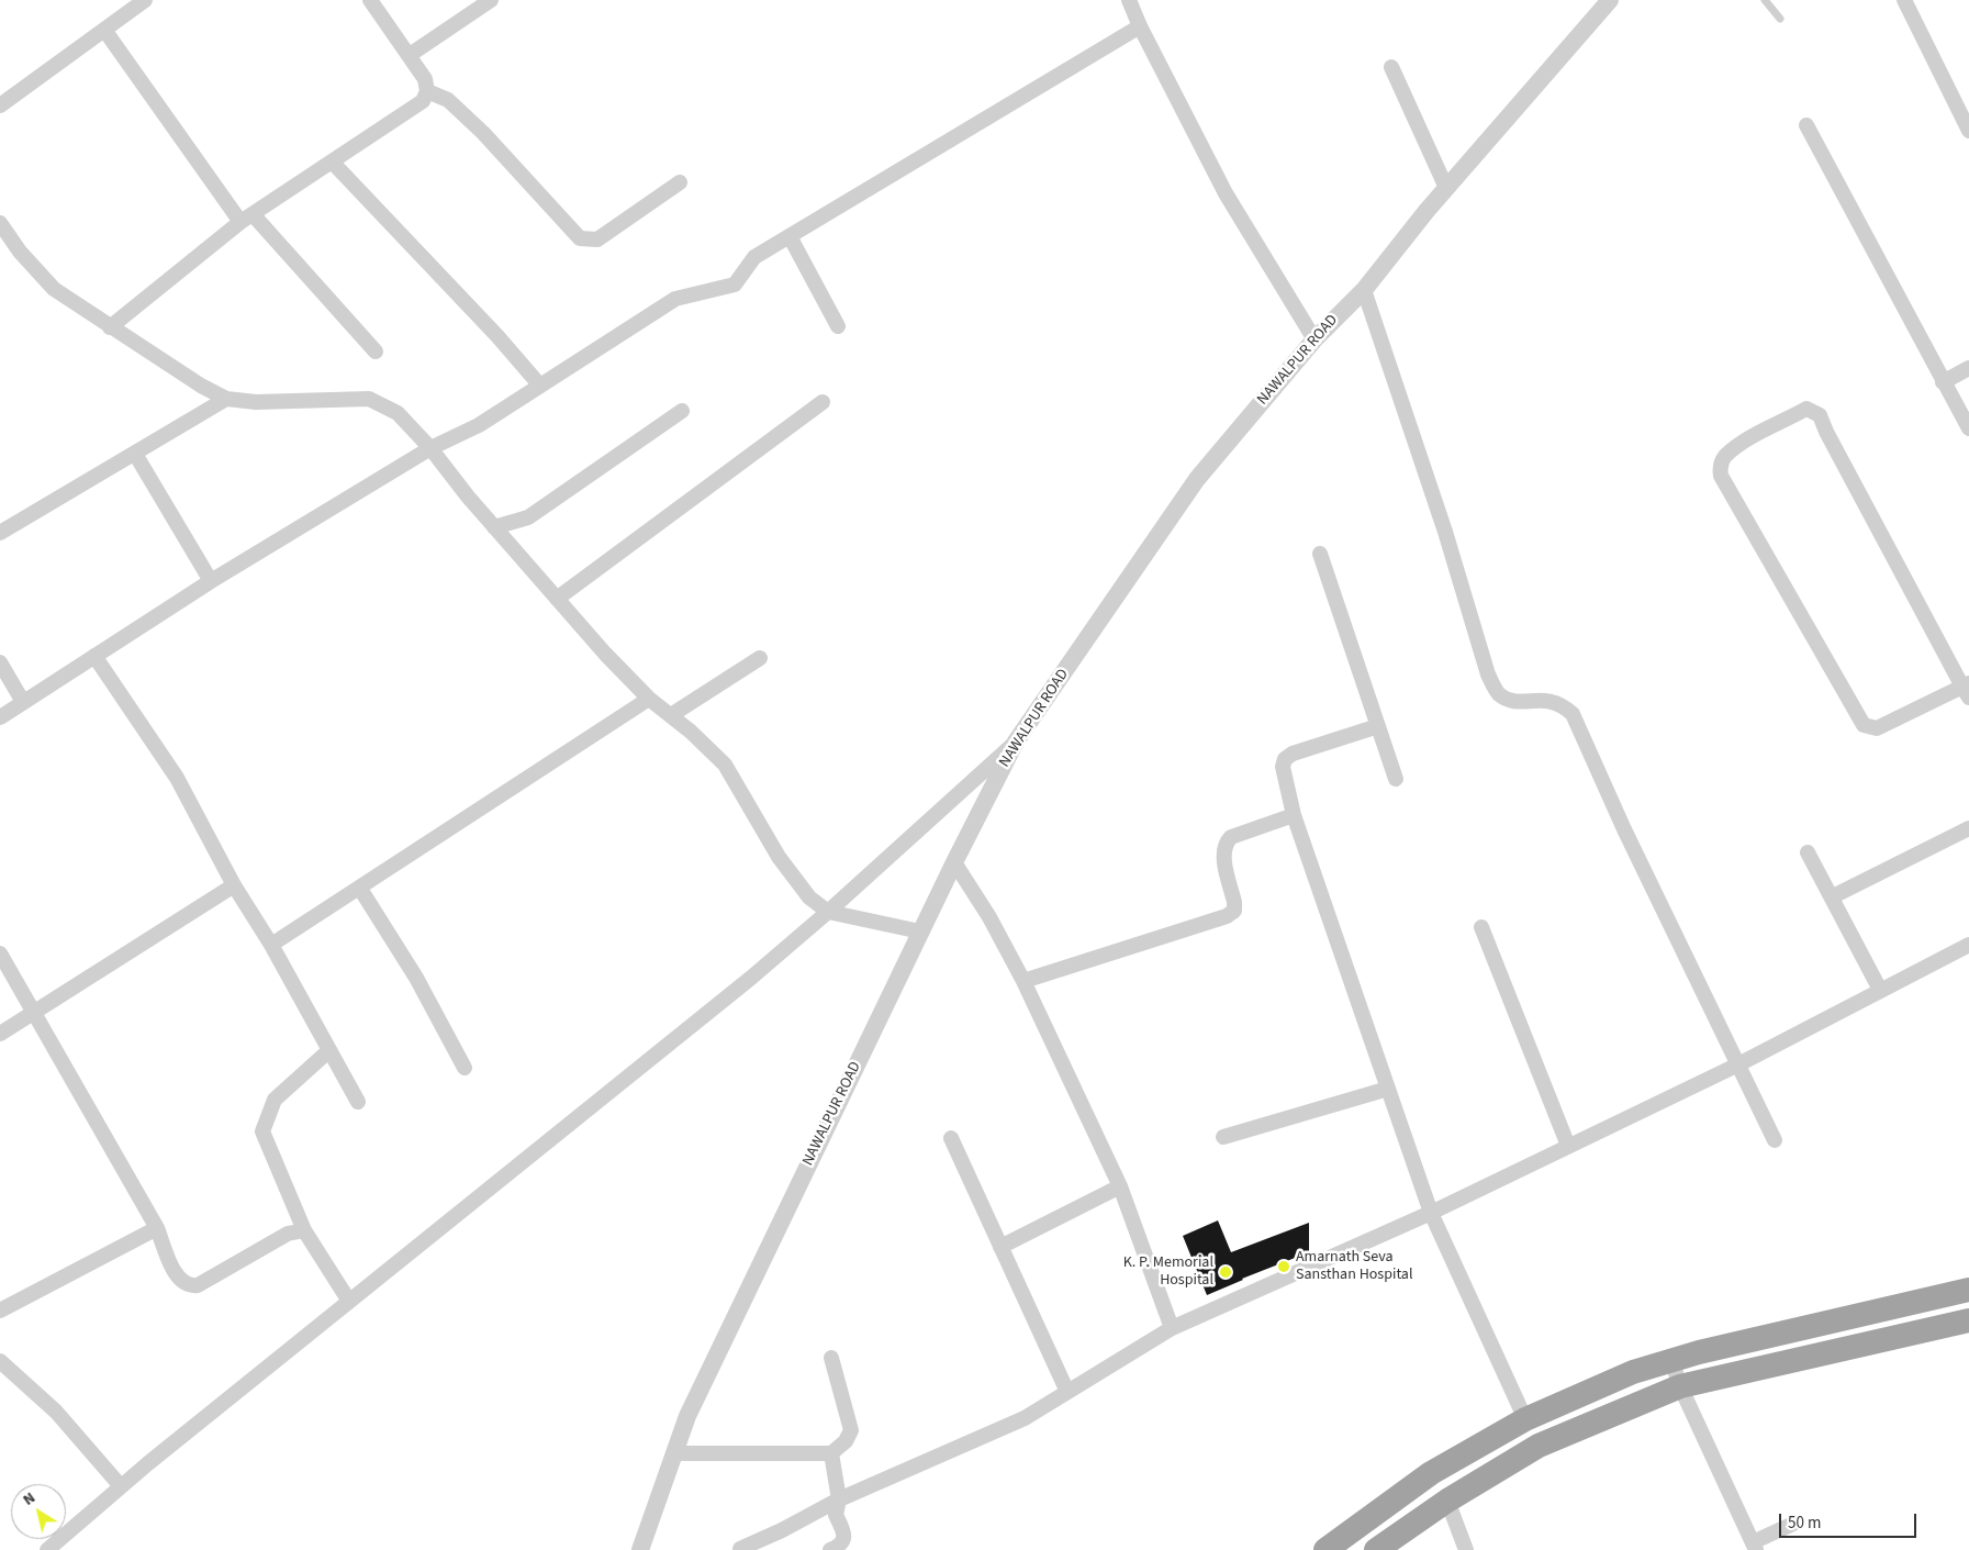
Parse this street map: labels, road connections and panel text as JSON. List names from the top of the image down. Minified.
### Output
{"streets":{"street":["NAWALPUR ROAD"]},"places":["Amarnath Seva Sansthan Hospital","K. P. Memorial Hospital"],"scale_bar":"50 m","north":"top left"}
